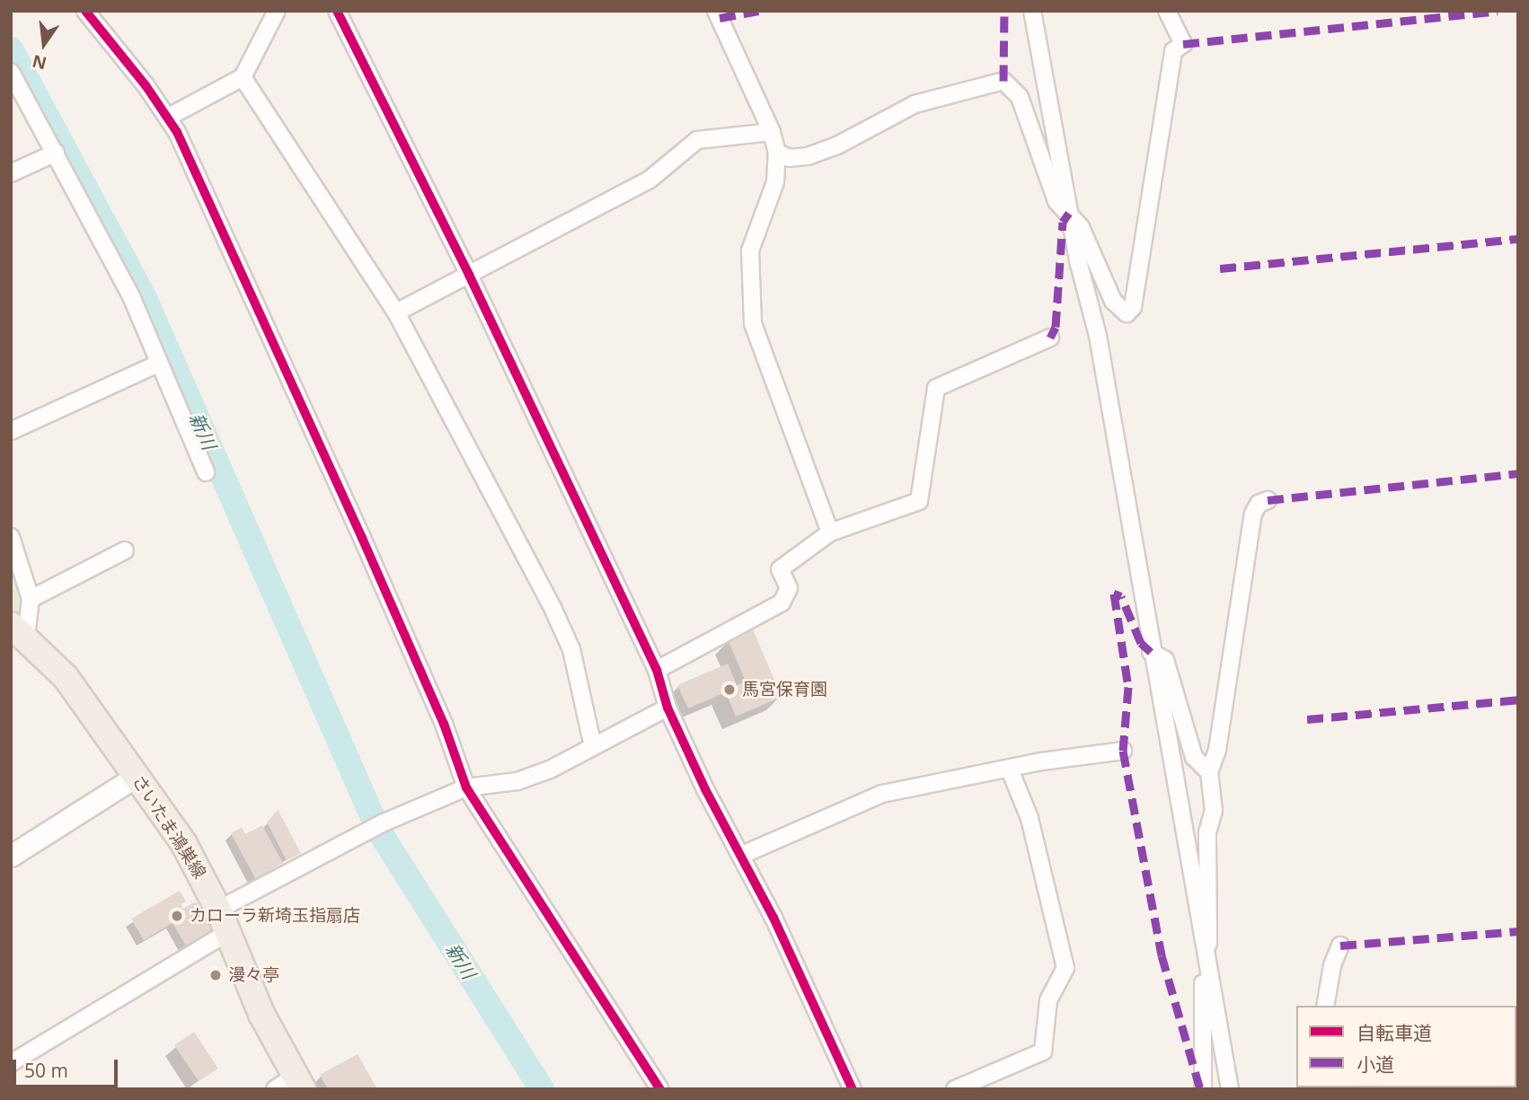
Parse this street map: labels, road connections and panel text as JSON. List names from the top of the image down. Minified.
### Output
{"streets":{"main road":["さいたま鴻巣線"]},"water":["新川"],"places":["馬宮保育園","カローラ新埼玉指扇店","漫々亭"],"legend":["自転車道","小道"],"scale_bar":"50 m","north":"bottom"}
